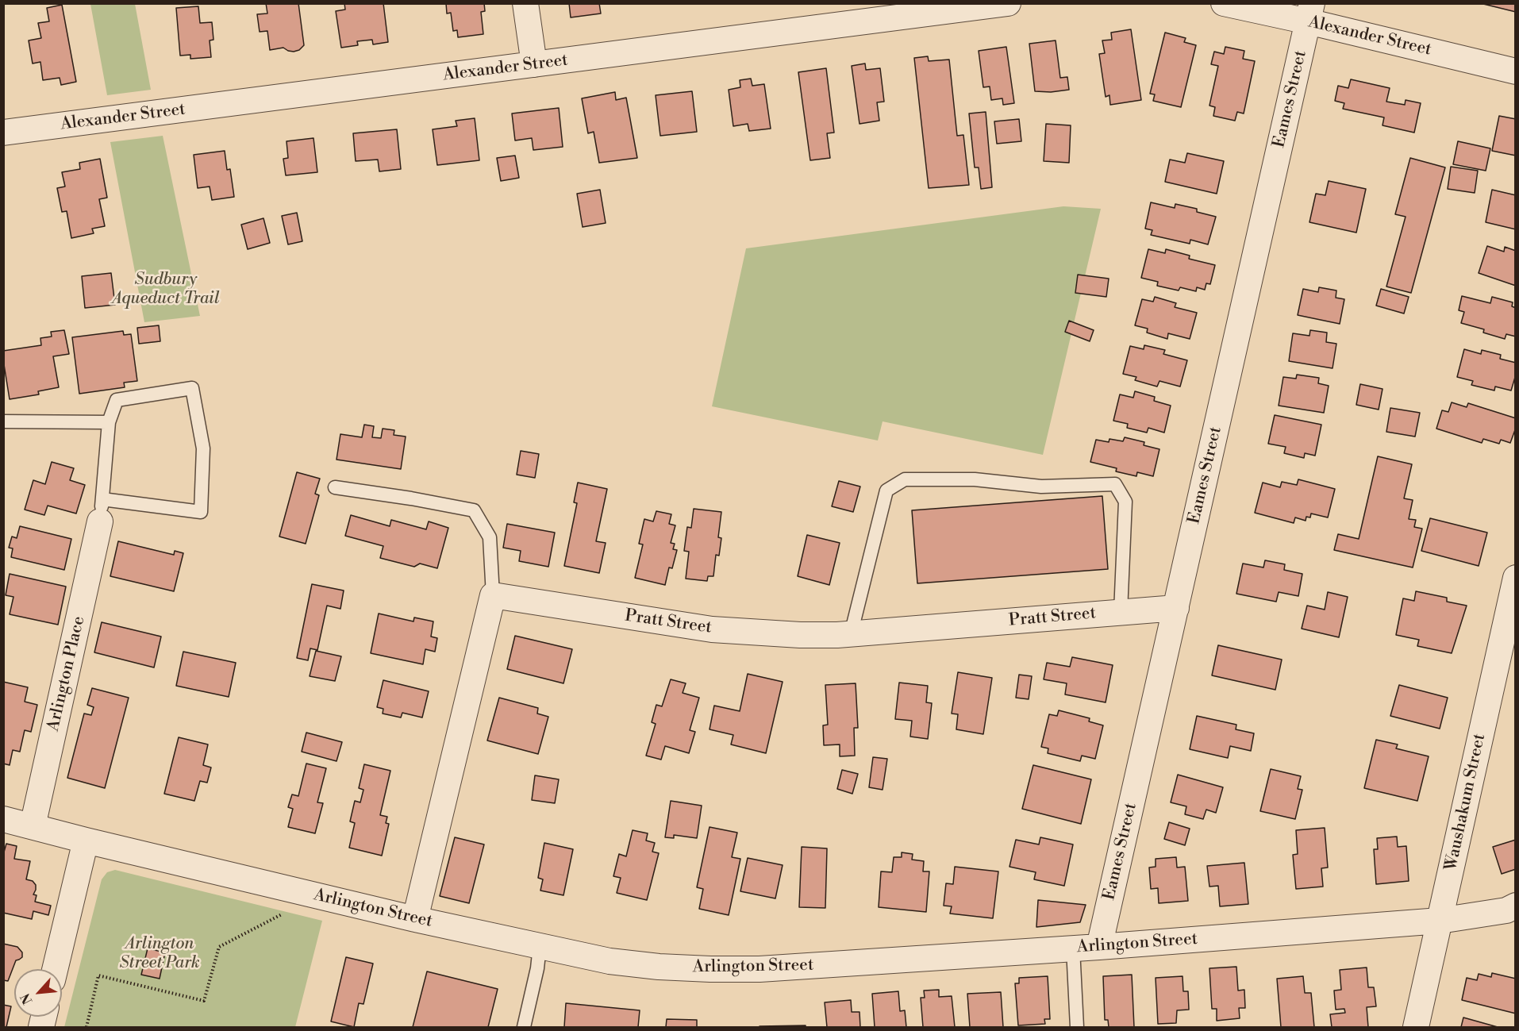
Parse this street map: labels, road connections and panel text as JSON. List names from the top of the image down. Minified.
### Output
{"streets":{"street":["Alexander Street","Eames Street","Pratt Street","Arlington Place","Waushakum Street","Arlington Street"]},"crossings":[["Alexander Street","Eames Street"],["Eames Street","Pratt Street"],["Eames Street","Arlington Street"],["Arlington Place","Arlington Street"],["Waushakum Street","Arlington Street"]],"parks":["Sudbury Aqueduct Trail","Arlington Street Park"],"north":"bottom left"}
